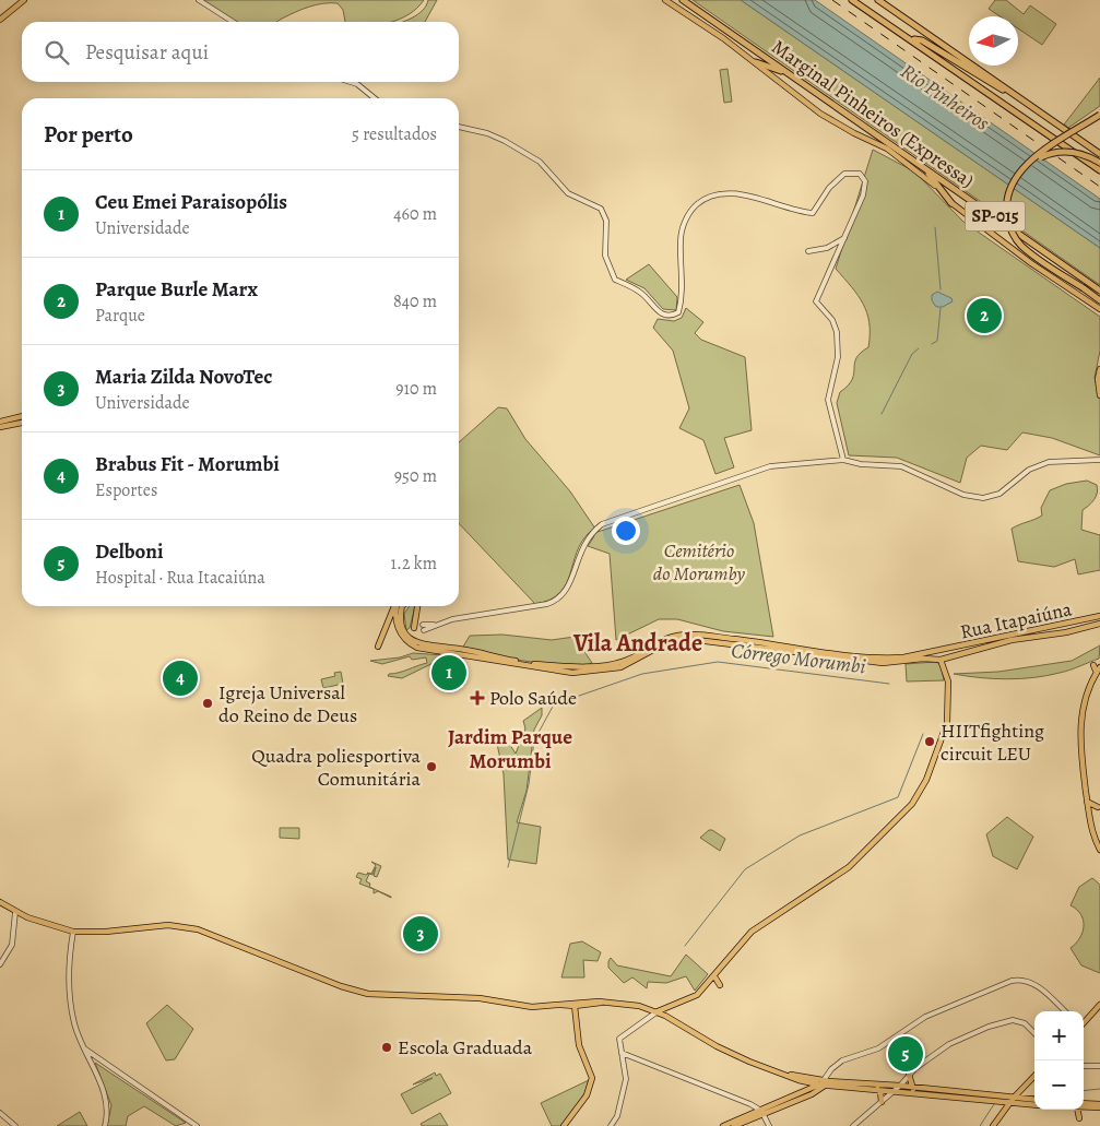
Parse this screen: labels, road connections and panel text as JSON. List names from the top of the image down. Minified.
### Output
{"streets":{"highway":["Marginal Pinheiros (Expressa)","SP-015"],"main road":["Rua Itapaiúna"]},"districts":["Vila Andrade","Jardim Parque Morumbi"],"water":["Rio Pinheiros","Córrego Morumbi"],"parks":["Cemitério do Morumby"],"places":{"health":["Polo Saúde"],"other":["Igreja Universal do Reino de Deus","HIITfighting circuit LEU","Quadra poliesportiva Comunitária","Escola Graduada"]},"north":"left","page":{"search":"Pesquisar aqui","heading":["Por perto","5 resultados"],"list":[{"mark":"1","name":"Ceu Emei Paraisopólis","note":"Universidade","value":"460 m"},{"mark":"2","name":"Parque Burle Marx","note":"Parque","value":"840 m"},{"mark":"3","name":"Maria Zilda NovoTec","note":"Universidade","value":"910 m"},{"mark":"4","name":"Brabus Fit - Morumbi","note":"Esportes","value":"950 m"},{"mark":"5","name":"Delboni","note":"Hospital · Rua Itacaiúna","value":"1.2 km"}],"pins":["2","1","4","3","5"],"map_buttons":["+","−"]}}
